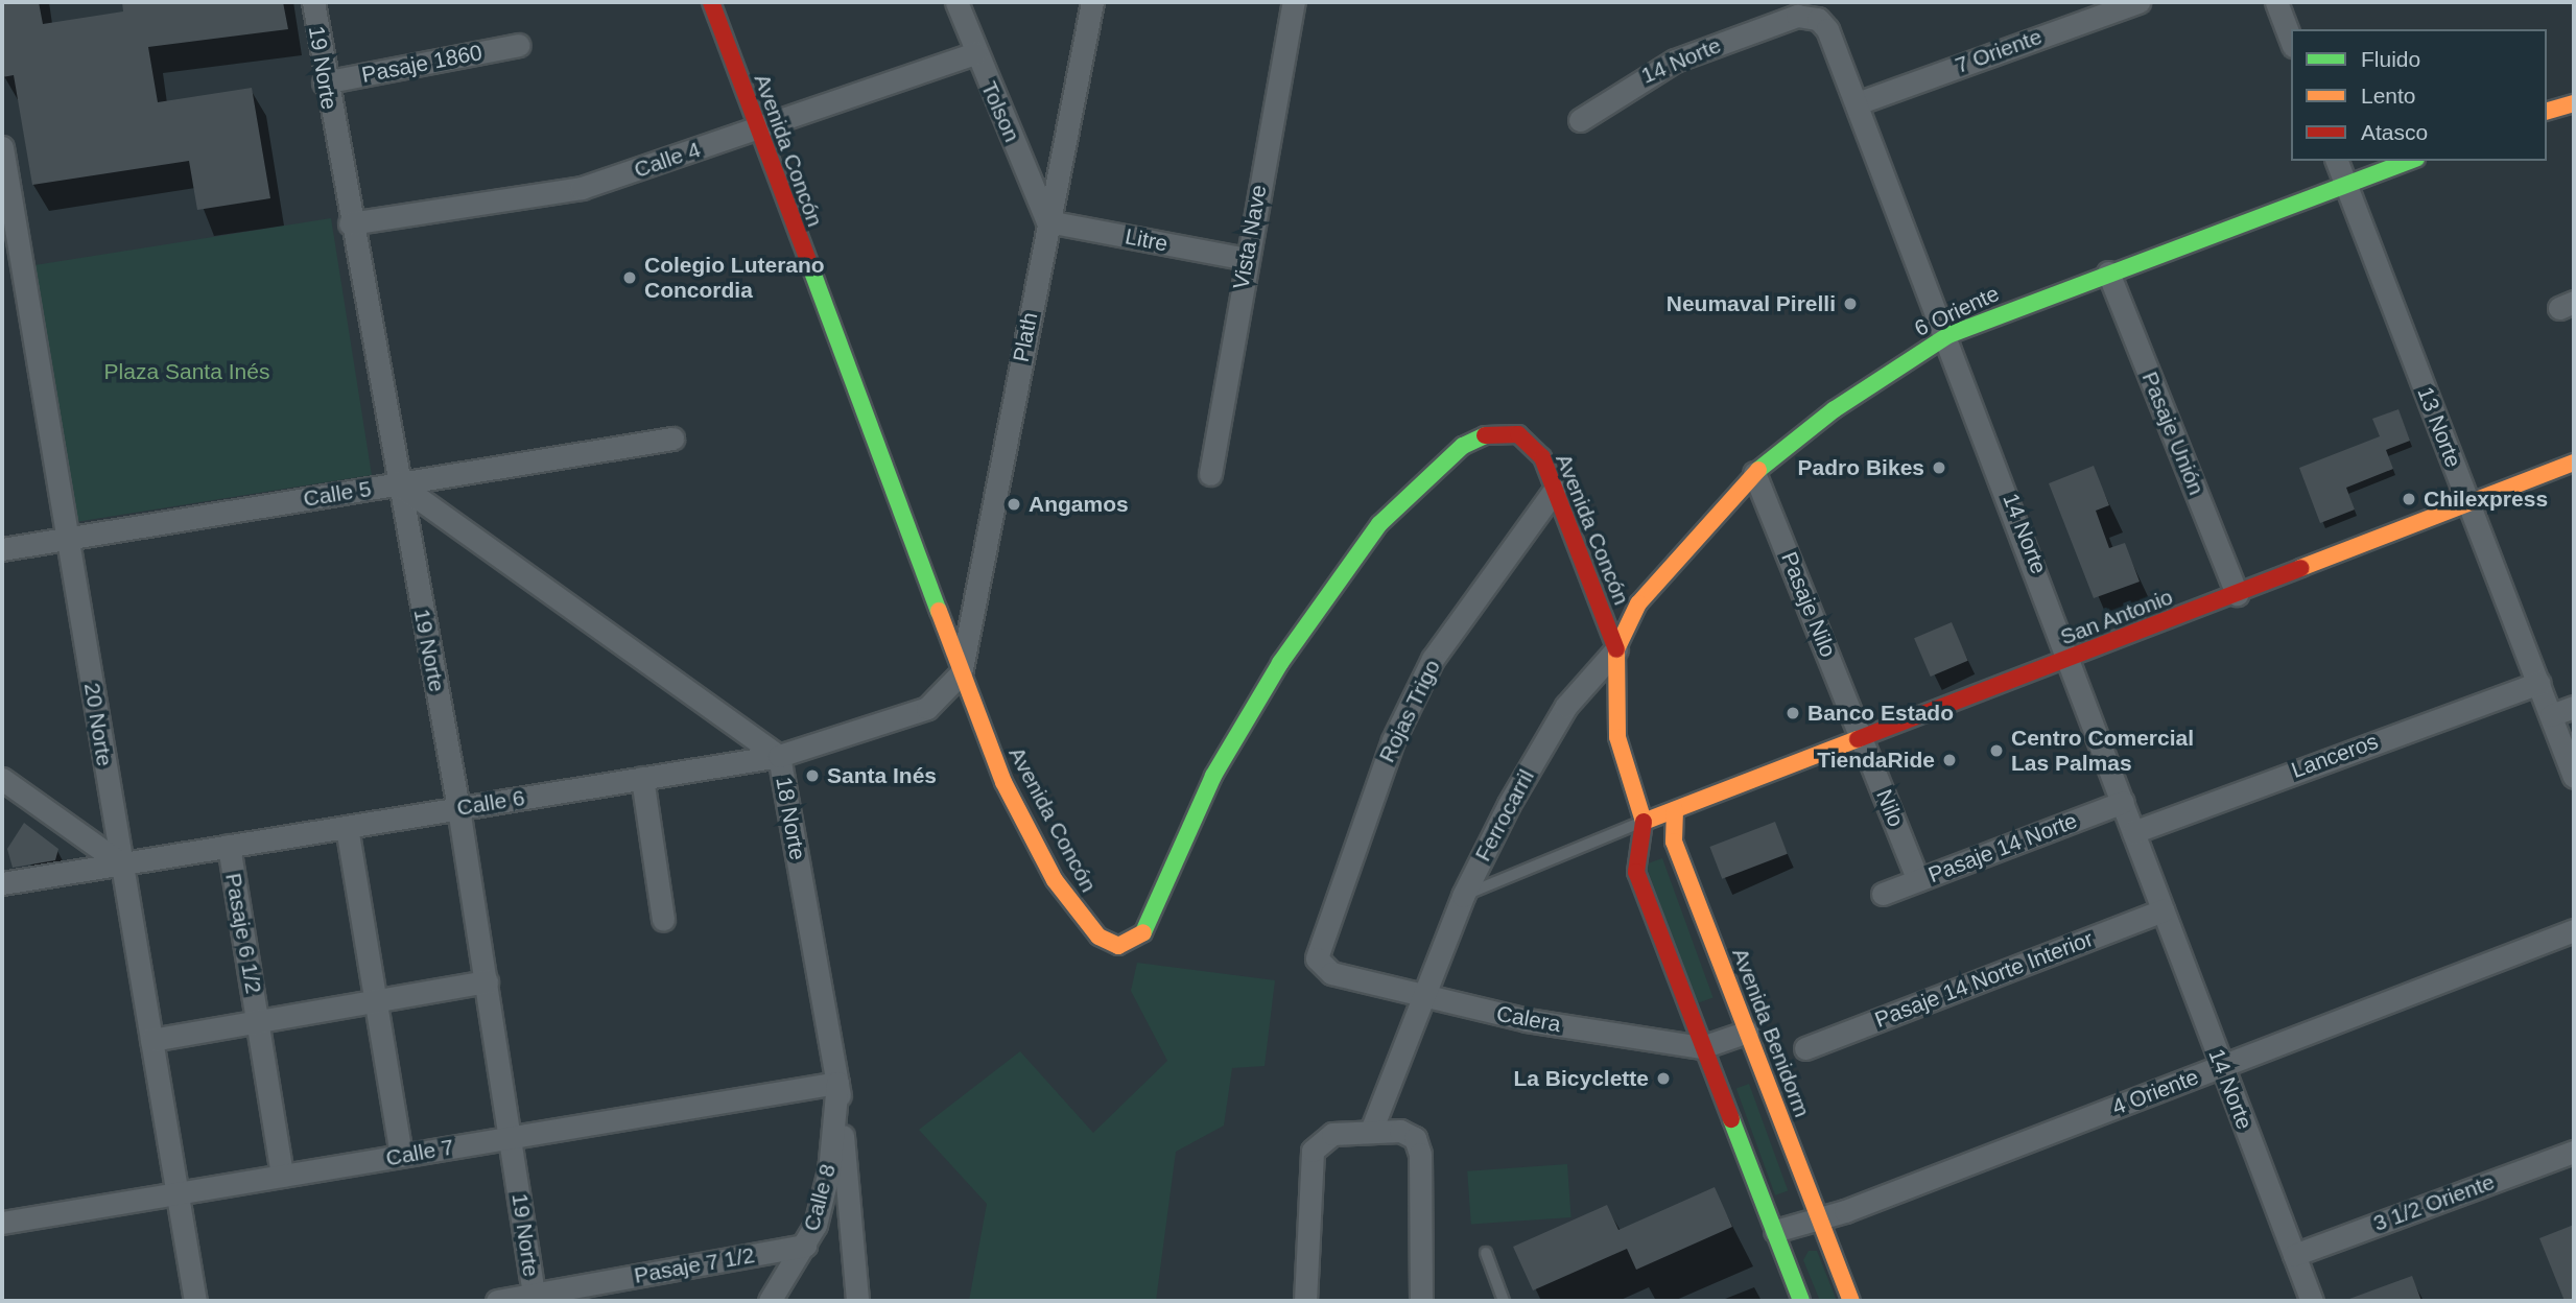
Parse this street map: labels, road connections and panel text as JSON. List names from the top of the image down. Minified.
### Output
{"streets":{"main road":["Avenida Concón","6 Oriente","San Antonio","Avenida Benidorm"],"street":["7 Oriente","14 Norte","Pasaje 1860","19 Norte","Tolson","Calle 4","Vista Nave","Litre","Plath","13 Norte","Pasaje Unión","Calle 5","Pasaje Nilo","Rojas Trigo","20 Norte","Lanceros","Calle 6","Nilo","Ferrocarril","18 Norte","Pasaje 14 Norte","Pasaje 6 1/2","Pasaje 14 Norte Interior","Calera","4 Oriente","Calle 7","Calle 8","3 1/2 Oriente","Pasaje 7 1/2"]},"crossings":[["7 Oriente","14 Norte"],["14 Norte","6 Oriente"],["14 Norte","San Antonio"],["14 Norte","Lanceros"],["14 Norte","Pasaje 14 Norte"],["14 Norte","Pasaje 14 Norte Interior"],["14 Norte","4 Oriente"],["14 Norte","3 1/2 Oriente"],["Pasaje 1860","19 Norte"],["19 Norte","Calle 4"],["19 Norte","Calle 5"],["19 Norte","Calle 6"],["19 Norte","18 Norte"],["19 Norte","Pasaje 6 1/2"],["19 Norte","Calle 7"],["19 Norte","Pasaje 7 1/2"],["Tolson","Calle 4"],["Tolson","Litre"],["Tolson","Plath"],["Avenida Concón","Calle 4"],["Avenida Concón","6 Oriente"],["Avenida Concón","Plath"],["Avenida Concón","Rojas Trigo"],["Avenida Concón","Calle 6"],["Avenida Concón","Ferrocarril"],["Vista Nave","Litre"],["Litre","Plath"],["6 Oriente","13 Norte"],["6 Oriente","Pasaje Unión"],["6 Oriente","Pasaje Nilo"],["6 Oriente","Ferrocarril"],["Plath","Calle 6"],["13 Norte","San Antonio"],["13 Norte","Lanceros"],["Pasaje Unión","San Antonio"],["Calle 5","20 Norte"],["Calle 5","18 Norte"],["Pasaje Nilo","San Antonio"],["Pasaje Nilo","Nilo"],["San Antonio","Nilo"],["San Antonio","Avenida Benidorm"],["Rojas Trigo","Calera"],["20 Norte","Calle 6"],["20 Norte","Pasaje 6 1/2"],["20 Norte","Calle 7"],["Calle 6","18 Norte"],["Calle 6","Pasaje 6 1/2"],["Nilo","Pasaje 14 Norte"],["Ferrocarril","Calera"],["18 Norte","Calle 7"],["18 Norte","Calle 8"],["Pasaje 6 1/2","Calle 7"],["Calera","Avenida Benidorm"],["Avenida Benidorm","4 Oriente"],["Calle 7","Calle 8"],["Calle 8","Pasaje 7 1/2"]],"parks":["Plaza Santa Inés"],"places":["Colegio Luterano Concordia","Neumaval Pirelli","Padro Bikes","Chilexpress","Angamos","Banco Estado","Centro Comercial Las Palmas","TiendaRide","Santa Inés","La Bicyclette"],"legend":["Fluido","Lento","Atasco"]}
